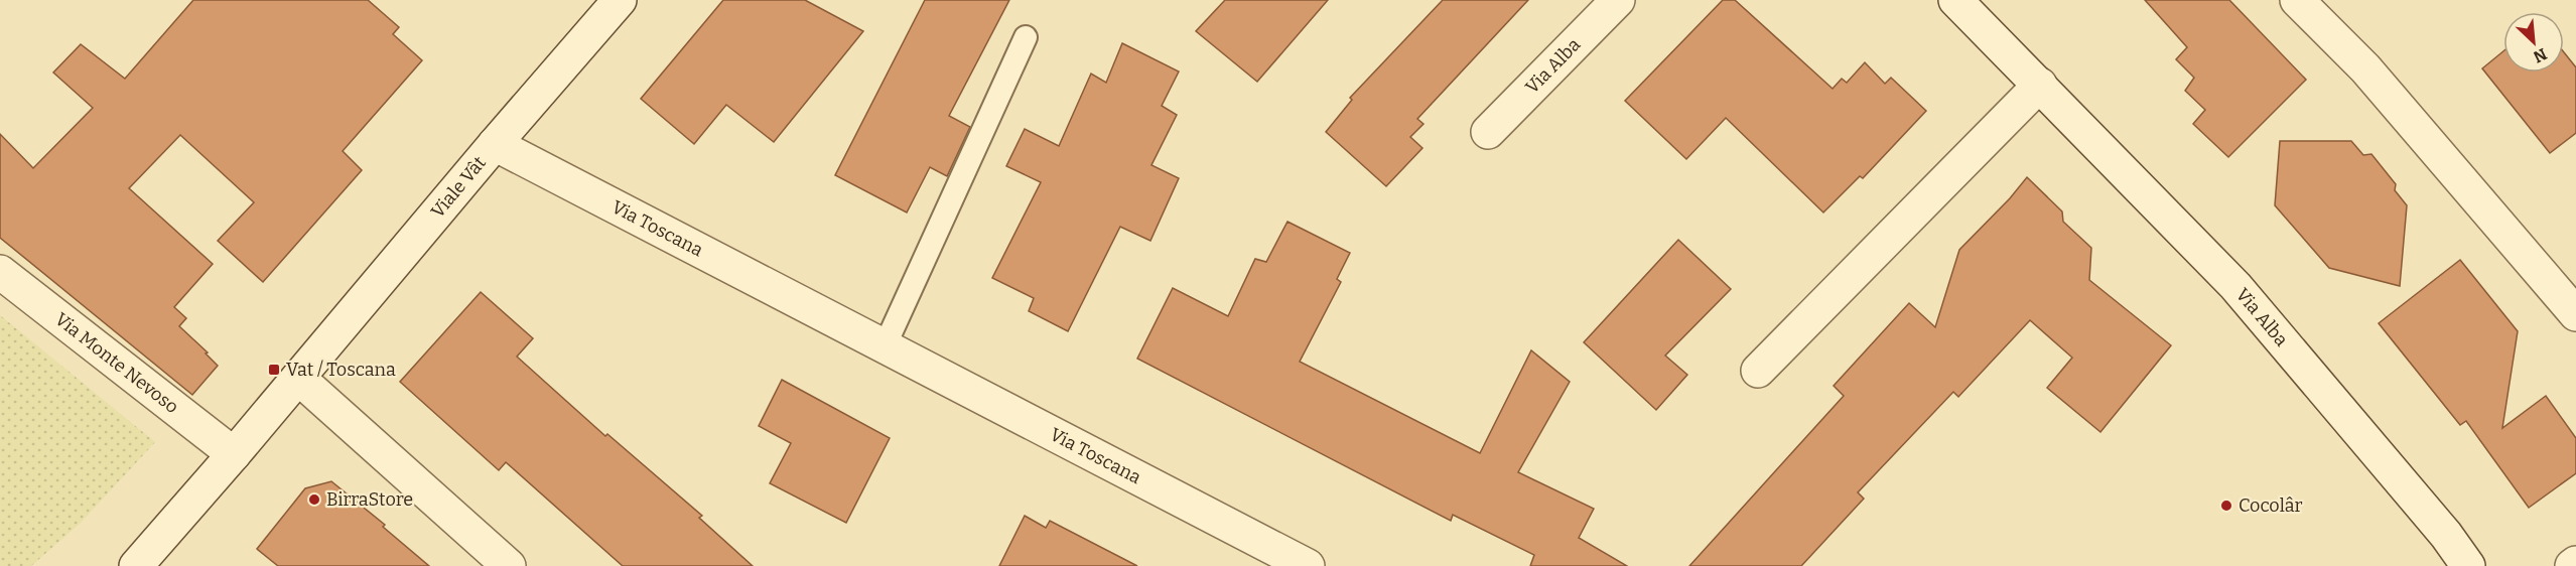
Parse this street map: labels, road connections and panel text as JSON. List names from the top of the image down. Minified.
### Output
{"streets":{"street":["Via Alba","Viale Vât","Via Toscana","Via Monte Nevoso"]},"crossings":[["Viale Vât","Via Toscana"],["Viale Vât","Via Monte Nevoso"]],"places":{"transit":["Vat / Toscana"],"other":["BirraStore","Cocolâr"]},"north":"bottom right"}
